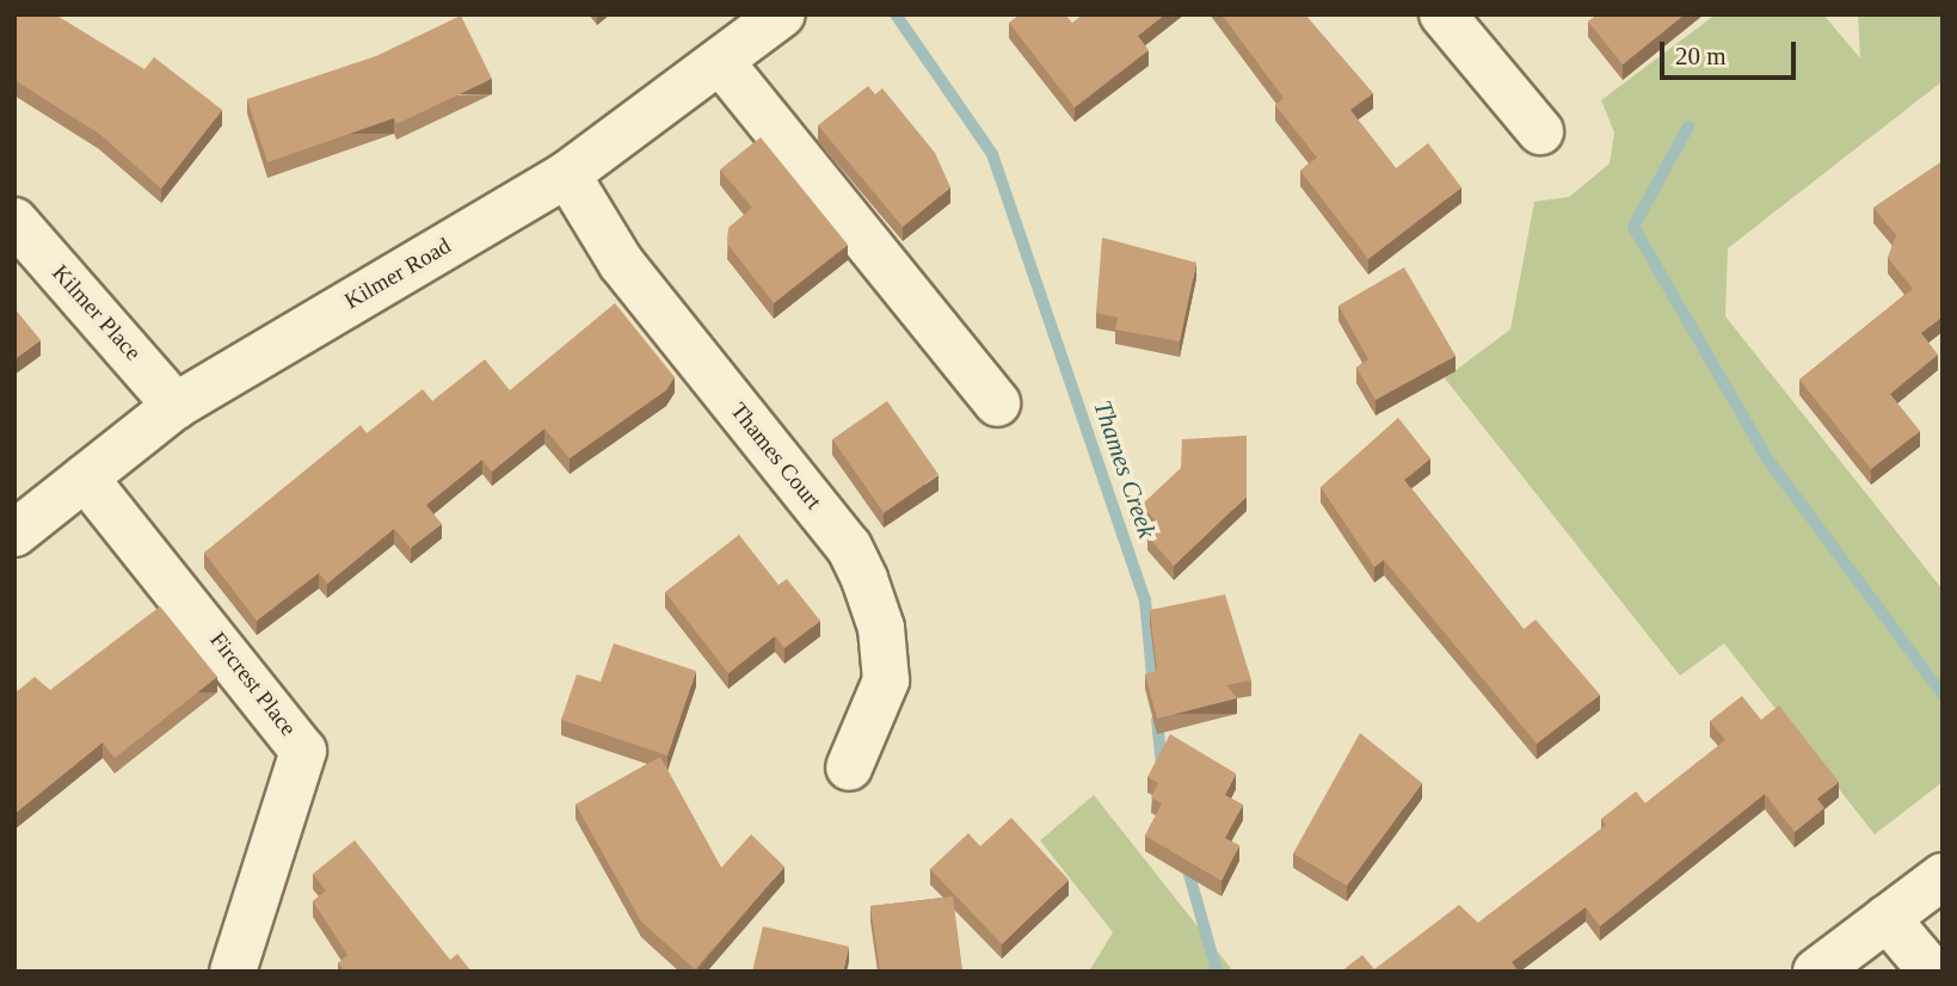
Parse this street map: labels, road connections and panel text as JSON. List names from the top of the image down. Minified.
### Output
{"streets":{"street":["Kilmer Road","Kilmer Place","Thames Court","Fircrest Place"]},"crossings":[["Kilmer Road","Kilmer Place"],["Kilmer Road","Thames Court"],["Kilmer Road","Fircrest Place"]],"water":["Thames Creek"],"scale_bar":"20 m"}
